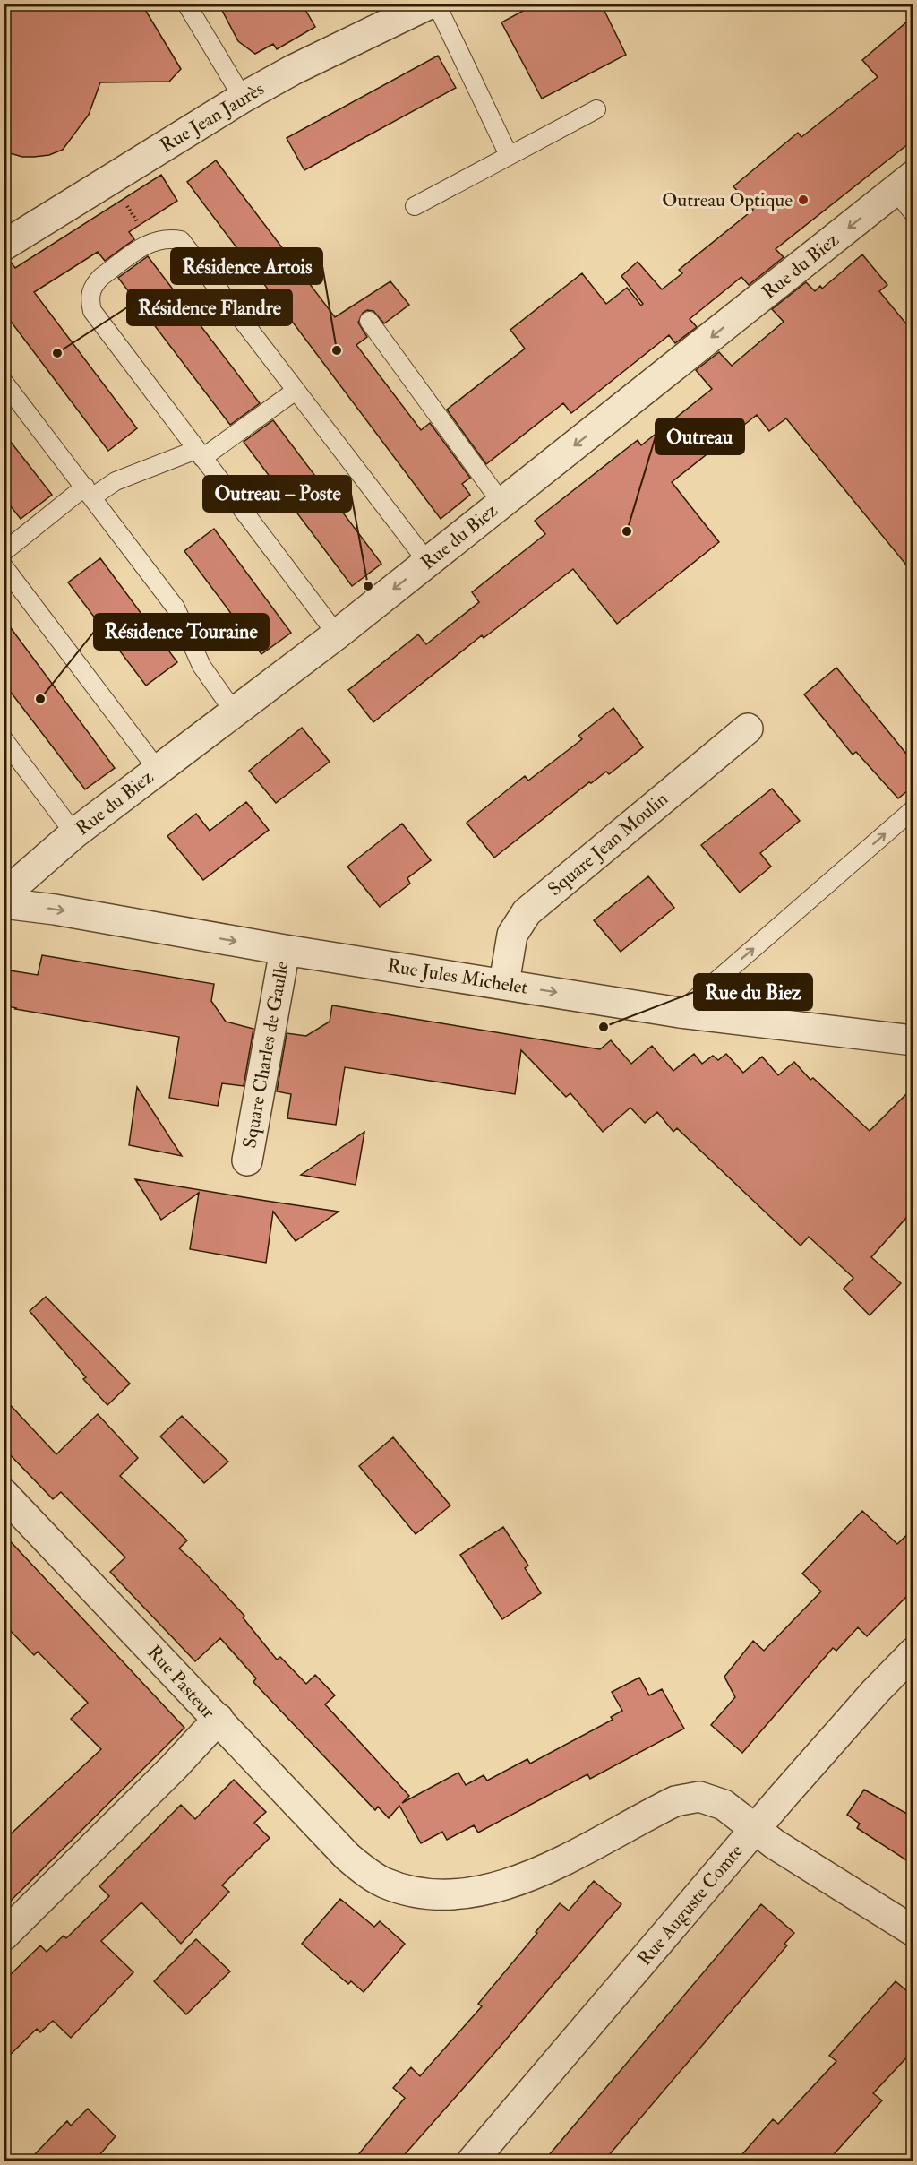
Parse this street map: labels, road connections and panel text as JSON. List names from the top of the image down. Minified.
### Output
{"streets":{"street":["Rue Jean Jaurès","Rue du Biez","Square Jean Moulin","Rue Jules Michelet","Square Charles de Gaulle","Rue Pasteur","Rue Auguste Comte"]},"crossings":[["Square Jean Moulin","Rue Jules Michelet"],["Rue Jules Michelet","Square Charles de Gaulle"]],"one_way":["Rue du Biez","Rue Jules Michelet"],"places":["Outreau Optique","Résidence Artois","Résidence Flandre","Outreau","Outreau – Poste","Résidence Touraine","Rue du Biez"]}
